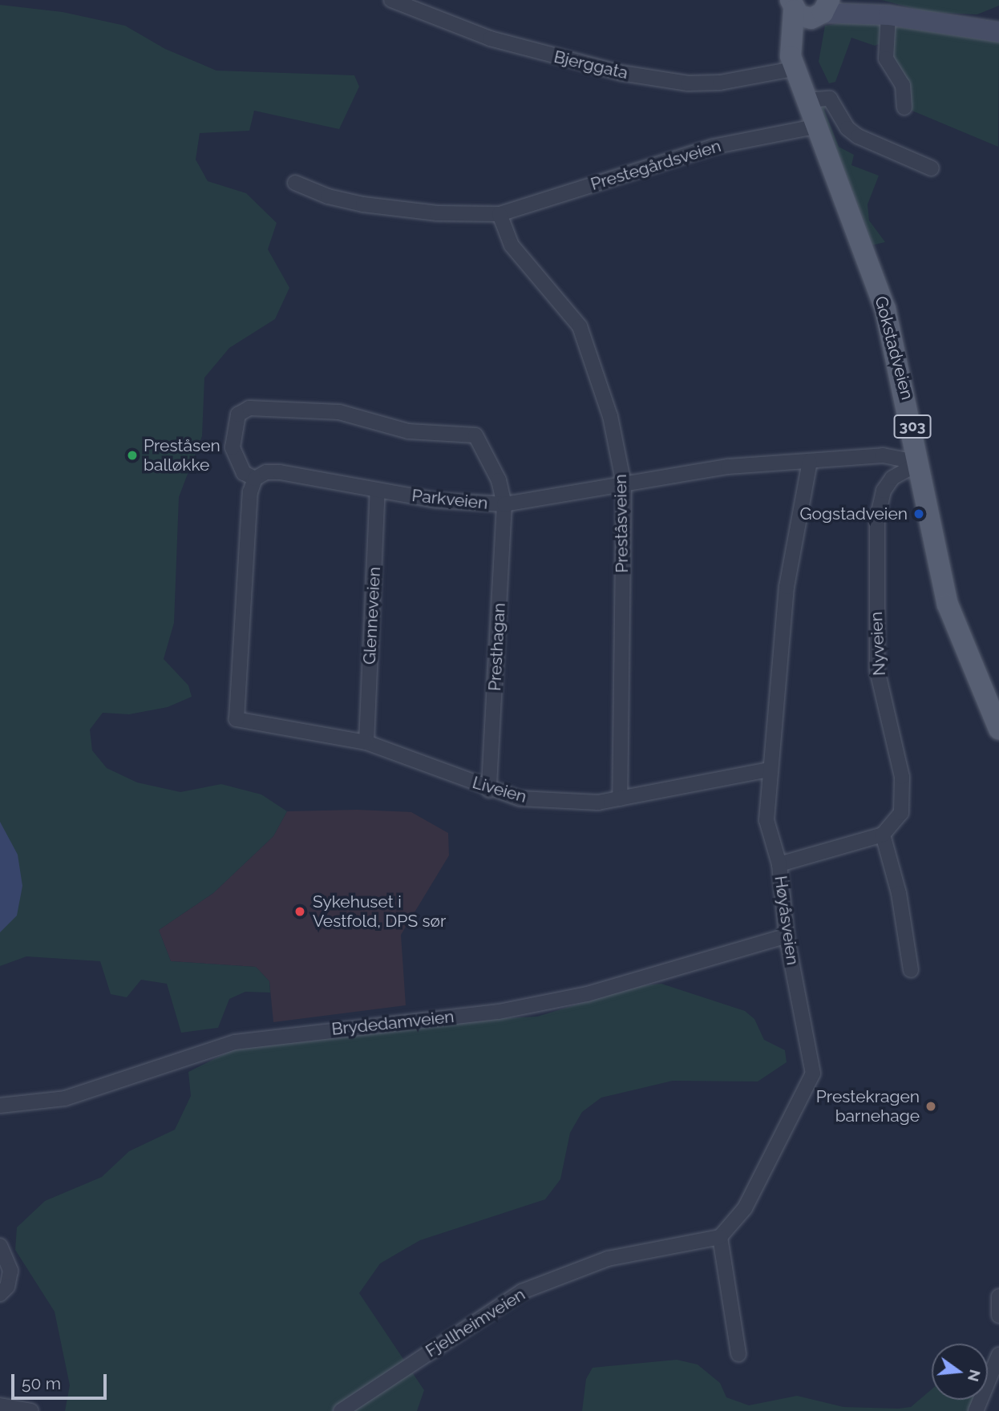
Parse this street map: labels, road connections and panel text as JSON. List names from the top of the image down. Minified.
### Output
{"streets":{"main road":["Gokstadveien","303"],"street":["Bjerggata","Prestegårdsveien","Parkveien","Preståsveien","Glenneveien","Nyveien","Presthagan","Liveien","Høyåsveien","Brydedamveien","Fjellheimveien"]},"crossings":[["Bjerggata","Gokstadveien"],["Prestegårdsveien","Gokstadveien"],["Prestegårdsveien","Preståsveien"],["Gokstadveien","Parkveien"],["Gokstadveien","Nyveien"],["Parkveien","Preståsveien"],["Parkveien","Glenneveien"],["Parkveien","Nyveien"],["Parkveien","Presthagan"],["Parkveien","Liveien"],["Parkveien","Høyåsveien"],["Preståsveien","Liveien"],["Glenneveien","Liveien"],["Presthagan","Liveien"],["Liveien","Høyåsveien"],["Høyåsveien","Brydedamveien"],["Høyåsveien","Fjellheimveien"]],"places":["Preståsen balløkke","Gogstadveien","Sykehuset i Vestfold, DPS sør","Prestekragen barnehage"],"scale_bar":"50 m","north":"right"}
